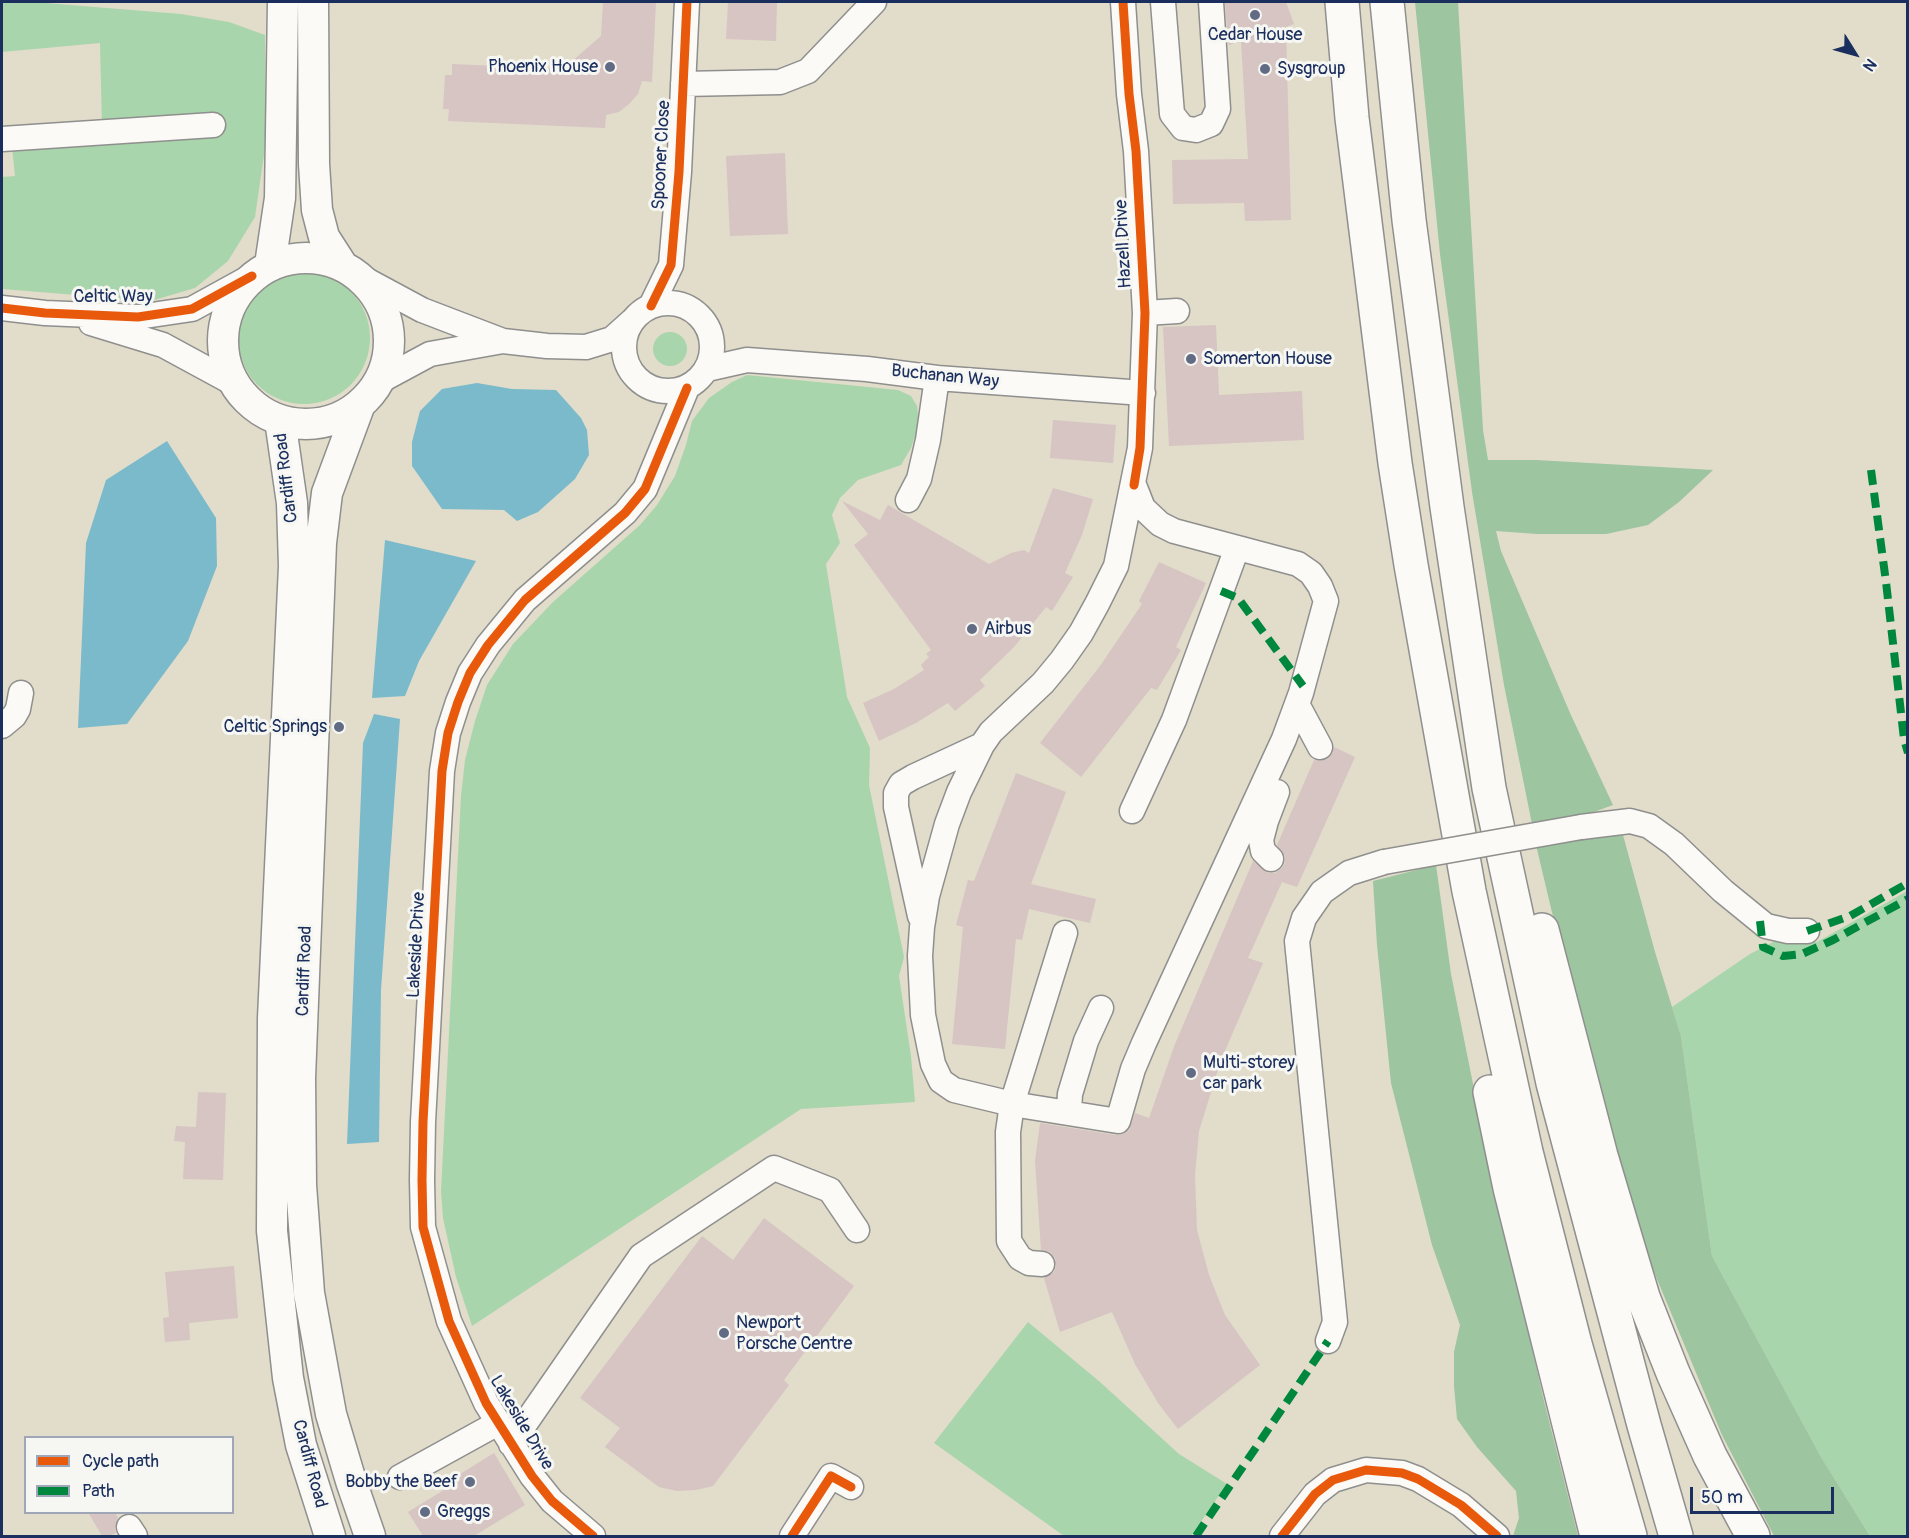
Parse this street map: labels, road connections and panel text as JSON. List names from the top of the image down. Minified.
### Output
{"streets":{"main road":["Cardiff Road"],"street":["Spooner Close","Hazell Drive","Celtic Way","Buchanan Way","Lakeside Drive"]},"crossings":[["Spooner Close","Buchanan Way"],["Spooner Close","Lakeside Drive"],["Hazell Drive","Buchanan Way"],["Celtic Way","Cardiff Road"],["Buchanan Way","Lakeside Drive"]],"places":["Cedar House","Phoenix House","Sysgroup","Somerton House","Airbus","Celtic Springs","Multi-storey car park","Newport Porsche Centre","Bobby the Beef","Greggs"],"legend":["Cycle path","Path"],"scale_bar":"50 m","north":"bottom right"}
